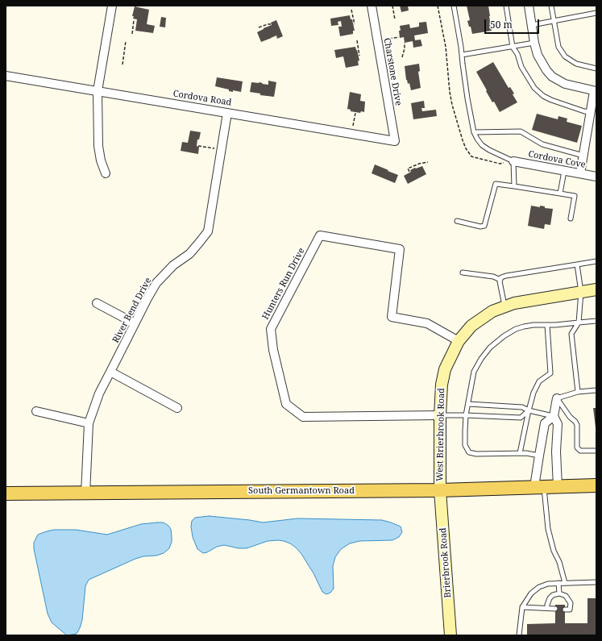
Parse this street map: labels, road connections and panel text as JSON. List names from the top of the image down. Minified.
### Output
{"streets":{"main road":["South Germantown Road"],"street":["Charstone Drive","Cordova Road","Cordova Cove","Hunters Run Drive","River Bend Drive","West Brierbrook Road","Brierbrook Road"]},"crossings":[["Charstone Drive","Cordova Road"],["Cordova Road","River Bend Drive"],["Hunters Run Drive","West Brierbrook Road"],["River Bend Drive","South Germantown Road"],["West Brierbrook Road","South Germantown Road"],["West Brierbrook Road","Brierbrook Road"],["South Germantown Road","Brierbrook Road"]],"scale_bar":"50 m"}
